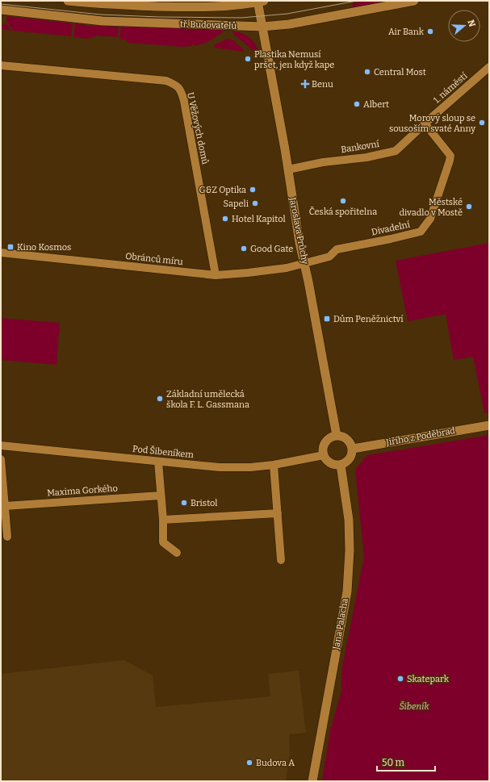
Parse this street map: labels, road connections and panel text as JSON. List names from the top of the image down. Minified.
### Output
{"streets":{"street":["tř. Budovatelů","1. náměstí","U Věžových domů","Bankovní","Divadelní","Jaroslava Průchy","Obránců míru","Jiřího z Poděbrad","Pod Šibeníkem","Maxima Gorkého","Jana Palacha"]},"crossings":[["tř. Budovatelů","Jaroslava Průchy"],["1. náměstí","Bankovní"],["1. náměstí","Divadelní"],["U Věžových domů","Obránců míru"],["Bankovní","Divadelní"],["Bankovní","Jaroslava Průchy"],["Divadelní","Jaroslava Průchy"],["Divadelní","Obránců míru"],["Jaroslava Průchy","Obránců míru"],["Jaroslava Průchy","Jiřího z Poděbrad"],["Jaroslava Průchy","Pod Šibeníkem"],["Jaroslava Průchy","Jana Palacha"],["Jiřího z Poděbrad","Pod Šibeníkem"],["Jiřího z Poděbrad","Jana Palacha"],["Pod Šibeníkem","Jana Palacha"]],"parks":["Šibeník"],"places":{"other":["Air Bank","Plastika Nemusí pršet, jen když kape","Central Most","Albert","Morový sloup se sousoším svaté Anny","G&Z Optika","Česká spořitelna","Sapeli","Městské divadlo v Mostě","Hotel Kapitol","Good Gate","Základní umělecká škola F. L. Gassmana","Bristol","Skatepark","Budova A"],"health":["Benu"],"transit":["Kino Kosmos","Dům Peněžnictví"]},"scale_bar":"50 m","north":"right"}
